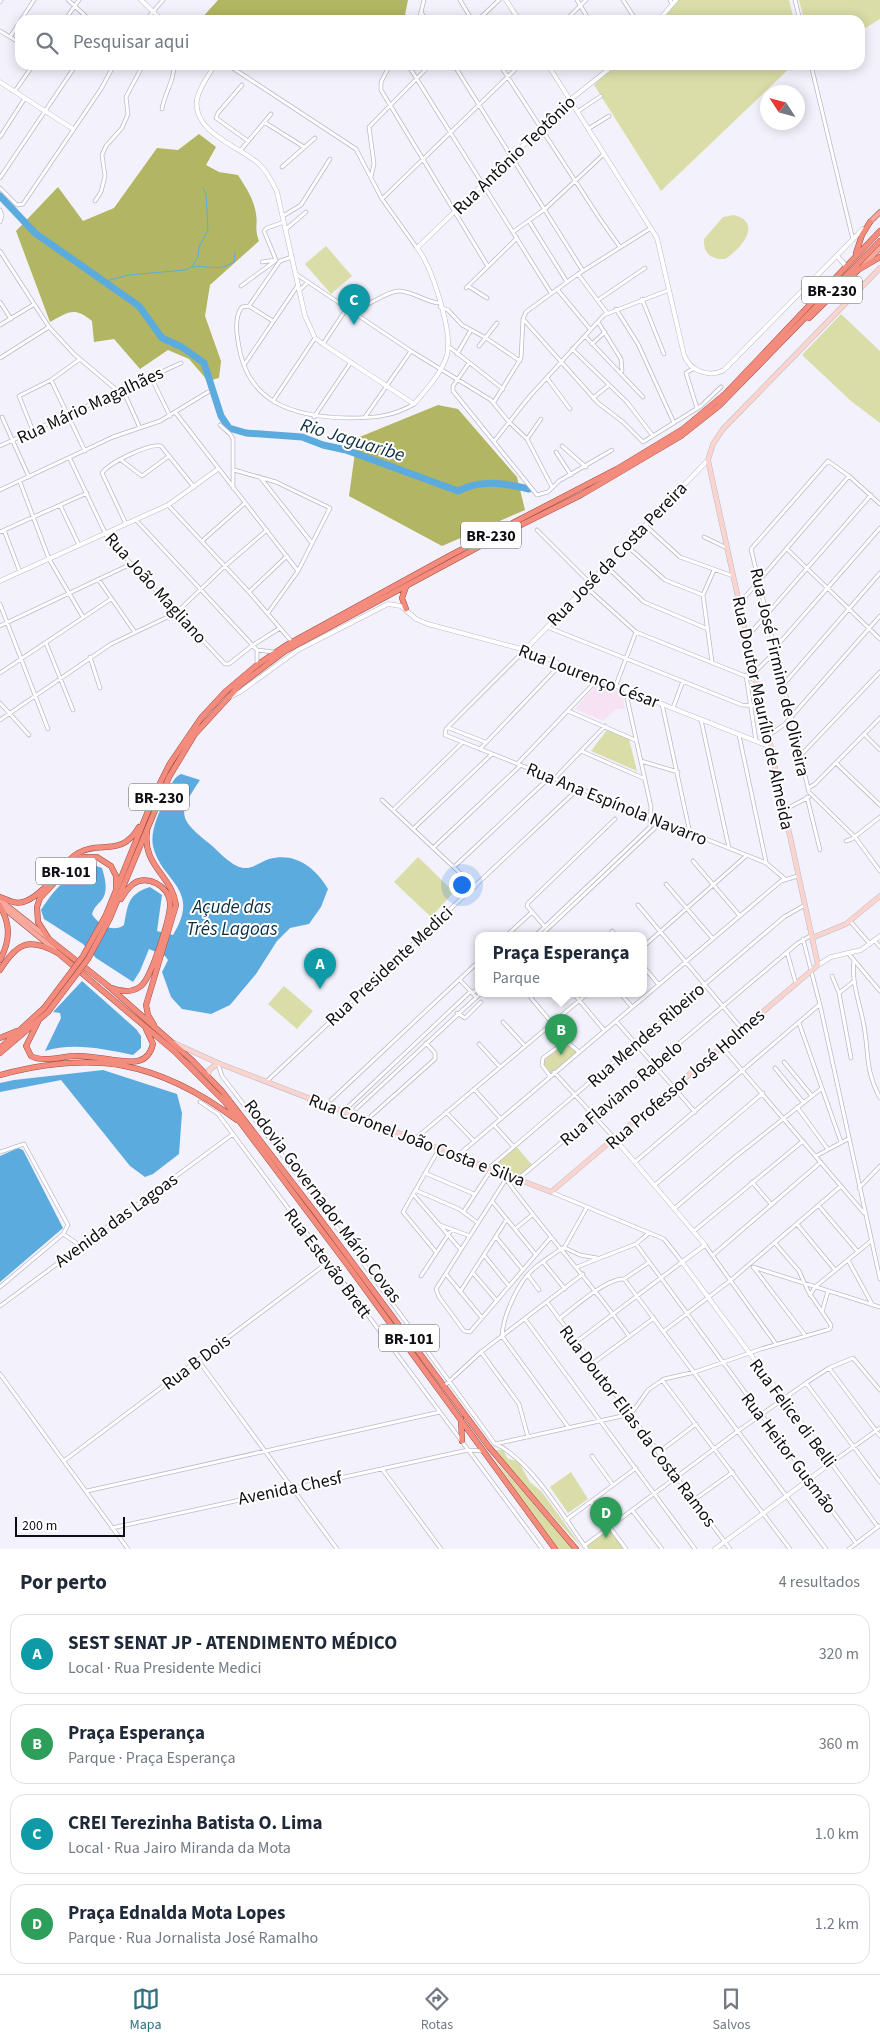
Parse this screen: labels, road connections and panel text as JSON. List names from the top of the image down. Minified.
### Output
{"streets":{"highway":["BR-230","BR-101","Rodovia Governador Mário Covas"],"main road":["Rua Doutor Maurílio de Almeida","Rua Professor José Holmes","Rua Coronel João Costa e Silva"],"street":["Rua Antônio Teotônio","Rua Mário Magalhães","Rua José da Costa Pereira","Rua João Magliano","Rua José Firmino de Oliveira","Rua Lourenço César","Rua Ana Espínola Navarro","Rua Presidente Medici","Rua Mendes Ribeiro","Rua Flaviano Rabelo","Avenida das Lagoas","Rua Estevão Brett","Rua B Dois","Rua Felice di Belli","Rua Doutor Elias da Costa Ramos","Rua Heitor Gusmão","Avenida Chesf"]},"crossings":[["BR-230","BR-101"],["Rua José da Costa Pereira","Rua Lourenço César"],["Rua José da Costa Pereira","Rua Doutor Maurílio de Almeida"],["Rua José da Costa Pereira","Rua Ana Espínola Navarro"],["Rua Lourenço César","Rua Doutor Maurílio de Almeida"],["Rua Doutor Maurílio de Almeida","Rua Mendes Ribeiro"],["Rua Doutor Maurílio de Almeida","Rua Professor José Holmes"],["Rua Doutor Maurílio de Almeida","Rua Flaviano Rabelo"],["Rua Ana Espínola Navarro","Rua Presidente Medici"],["BR-101","Rodovia Governador Mário Covas"],["BR-101","Avenida Chesf"],["Rua Presidente Medici","Rua Coronel João Costa e Silva"],["Rua Mendes Ribeiro","Rua Coronel João Costa e Silva"],["Rua Professor José Holmes","Rua Coronel João Costa e Silva"],["Rua Flaviano Rabelo","Rua Coronel João Costa e Silva"],["Rua Coronel João Costa e Silva","Rodovia Governador Mário Covas"],["Rua Coronel João Costa e Silva","Rua Felice di Belli"],["Avenida das Lagoas","Rua Estevão Brett"],["Rua Estevão Brett","Rua B Dois"],["Rua Estevão Brett","Avenida Chesf"]],"water":["Rio Jaguaribe","Açude das Três Lagoas"],"scale_bar":"200 m","north":"top left","page":{"search":"Pesquisar aqui","pins":["C","A","B","D"],"popup":["Praça Esperança","Parque"],"scale":"200 m","heading":["Por perto","4 resultados"],"list":[{"mark":"A","name":"SEST SENAT JP - ATENDIMENTO MÉDICO","note":"Local · Rua Presidente Medici","value":"320 m"},{"mark":"B","name":"Praça Esperança","note":"Parque · Praça Esperança","value":"360 m"},{"mark":"C","name":"CREI Terezinha Batista O. Lima","note":"Local · Rua Jairo Miranda da Mota","value":"1.0 km"},{"mark":"D","name":"Praça Ednalda Mota Lopes","note":"Parque · Rua Jornalista José Ramalho","value":"1.2 km"}],"nav":["Mapa","Rotas","Salvos"]}}
